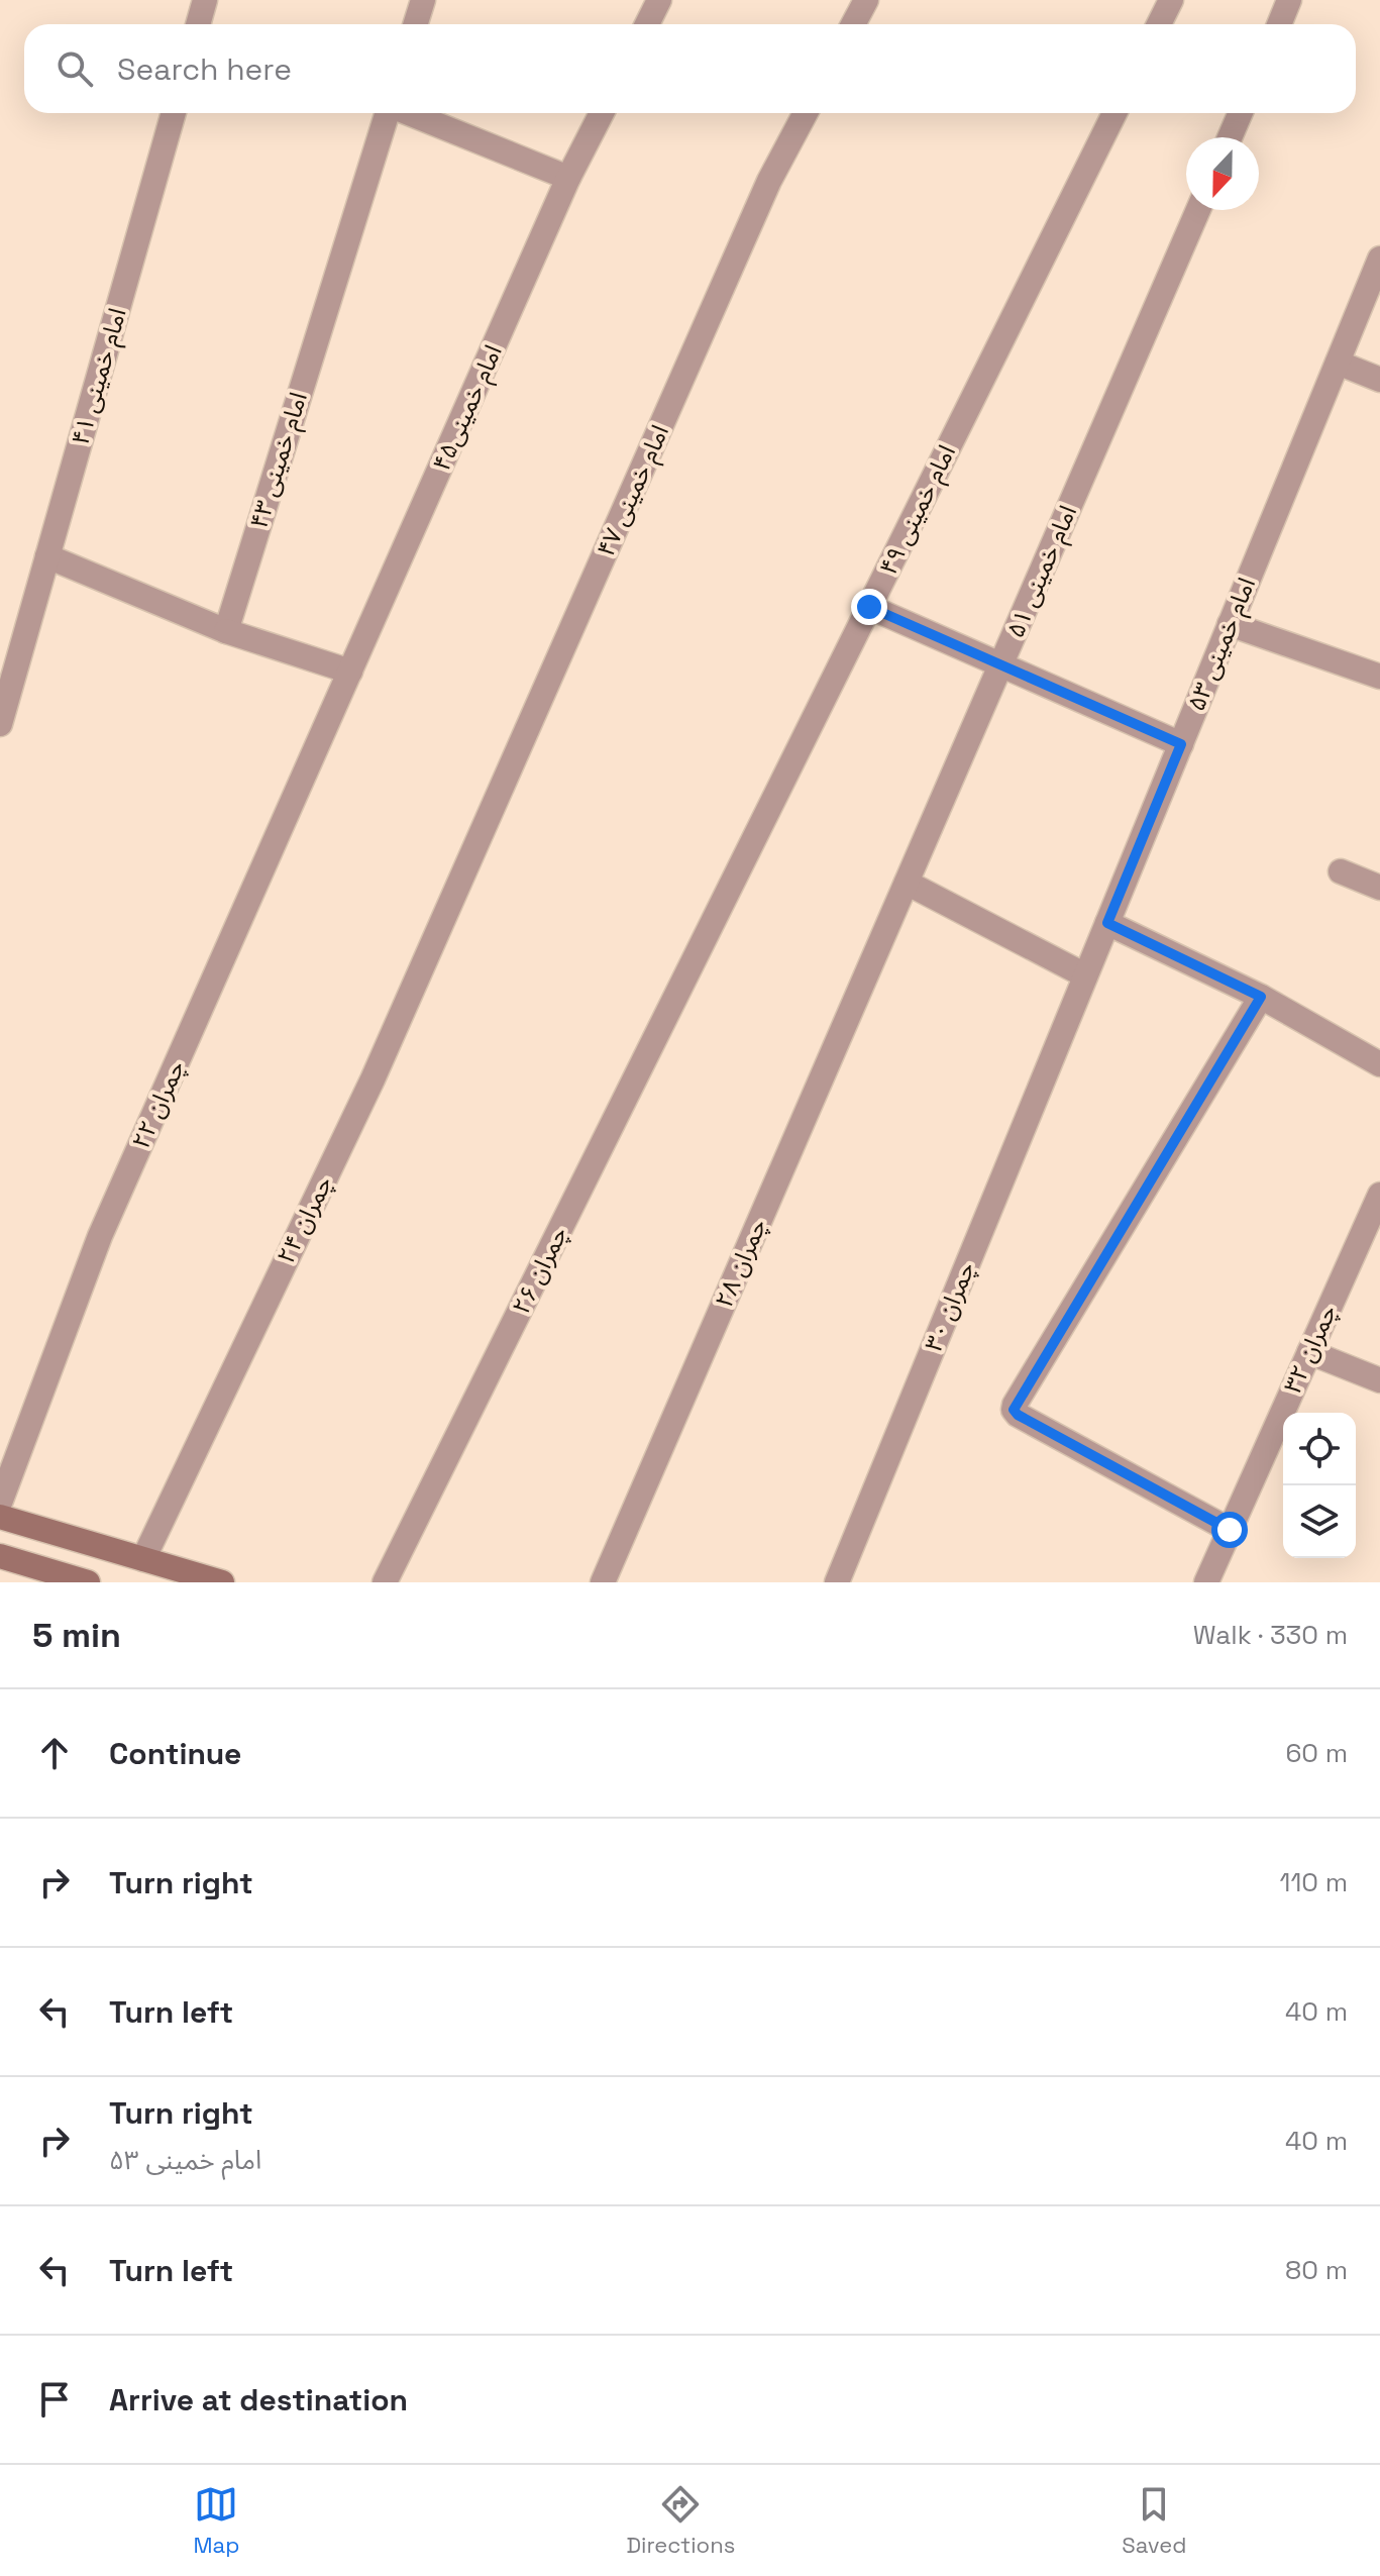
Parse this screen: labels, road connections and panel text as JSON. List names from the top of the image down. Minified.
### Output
{"streets":{"street":["امام خمینی ۴۱","امام خمینی۴۵","امام خمینی ۴۳","امام خمینی ۴۷","امام خمینی ۴۹","امام خمینی ۵۱","امام خمینی ۵۳","چمران ۲۲","چمران ۲۴","چمران ۲۸","چمران ۲۶","چمران ۳۰","چمران ۳۲"]},"crossings":[["امام خمینی۴۵","چمران ۲۲"],["امام خمینی ۴۷","چمران ۲۴"],["امام خمینی ۴۹","چمران ۲۶"],["امام خمینی ۵۱","چمران ۲۸"],["امام خمینی ۵۳","چمران ۳۰"]],"north":"bottom","page":{"search":"Search here","heading":["5 min","Walk · 330 m"],"list":[["Continue","60 m"],["Turn right","110 m"],["Turn left","40 m"],["Turn right","امام خمینی ۵۳","40 m"],["Turn left","80 m"],"Arrive at destination"],"nav":["Map","Directions","Saved"]}}
